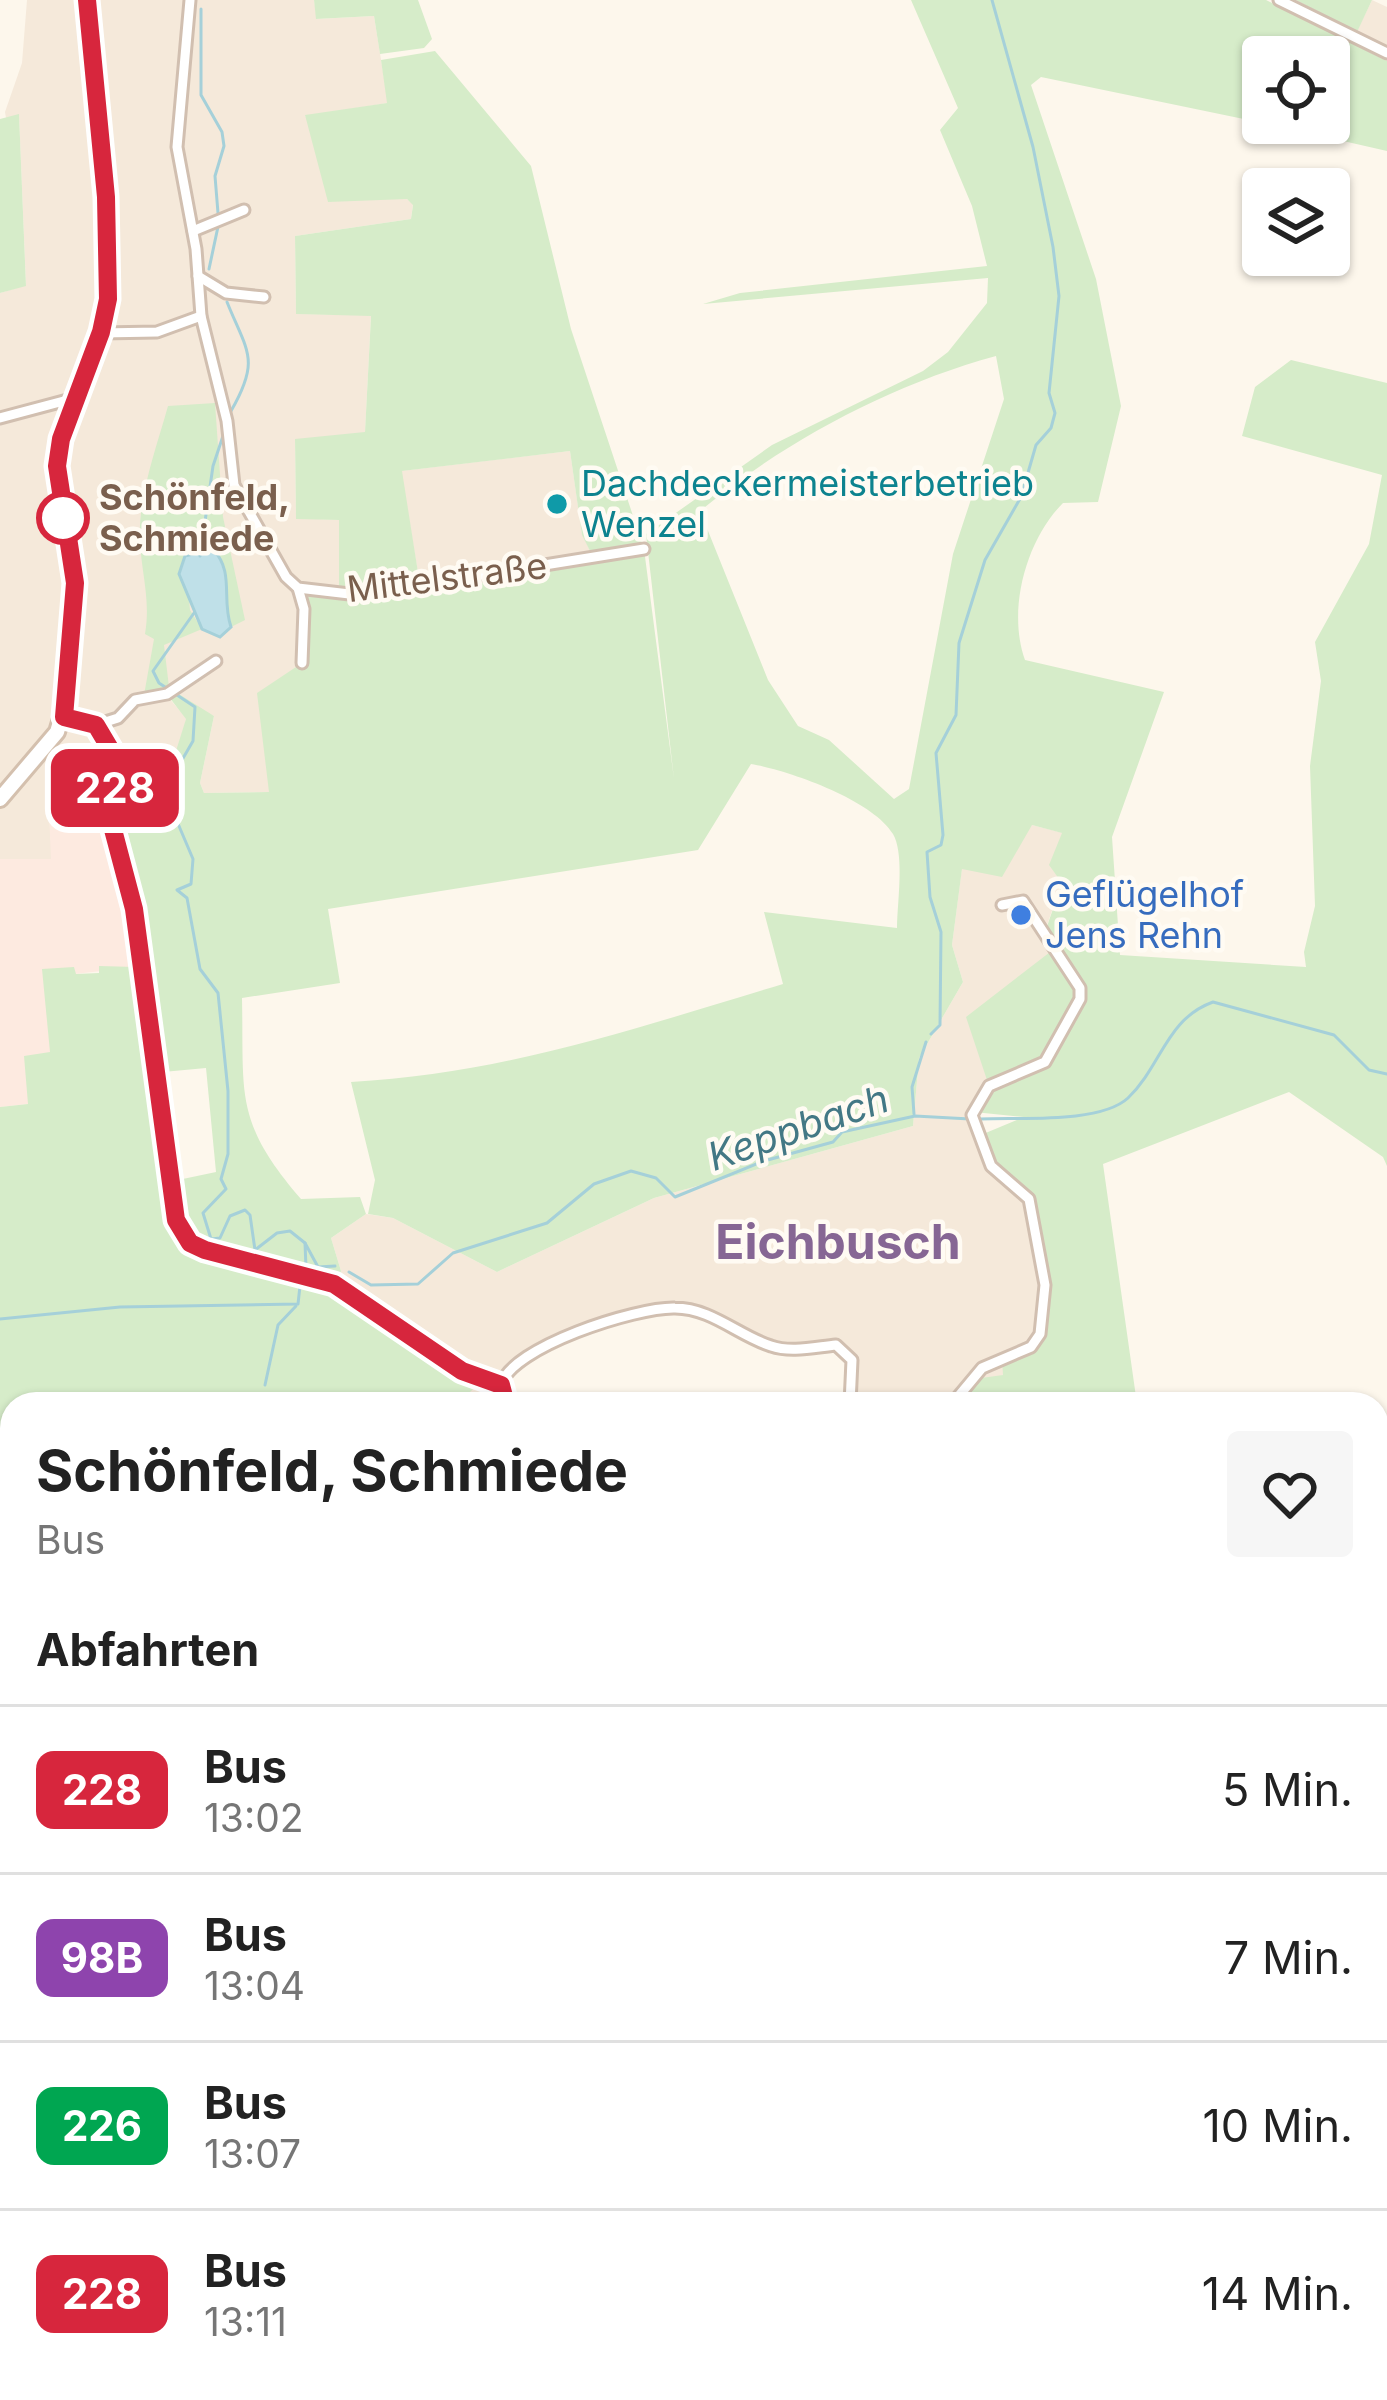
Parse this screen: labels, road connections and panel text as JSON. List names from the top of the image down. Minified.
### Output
{"streets":{"street":["Mittelstraße"]},"districts":["Eichbusch"],"water":["Keppbach"],"places":["Dachdeckermeisterbetrieb Wenzel","Schönfeld, Schmiede","Geflügelhof Jens Rehn"],"lines":["bus line 228"],"page":{"on_map":"228","heading":[["Schönfeld, Schmiede","Bus"],"Abfahrten"],"list":[{"mark":"228","name":"Bus","note":"13:02","value":"5 Min."},{"mark":"98B","name":"Bus","note":"13:04","value":"7 Min."},{"mark":"226","name":"Bus","note":"13:07","value":"10 Min."},{"mark":"228","name":"Bus","note":"13:11","value":"14 Min."}]}}
